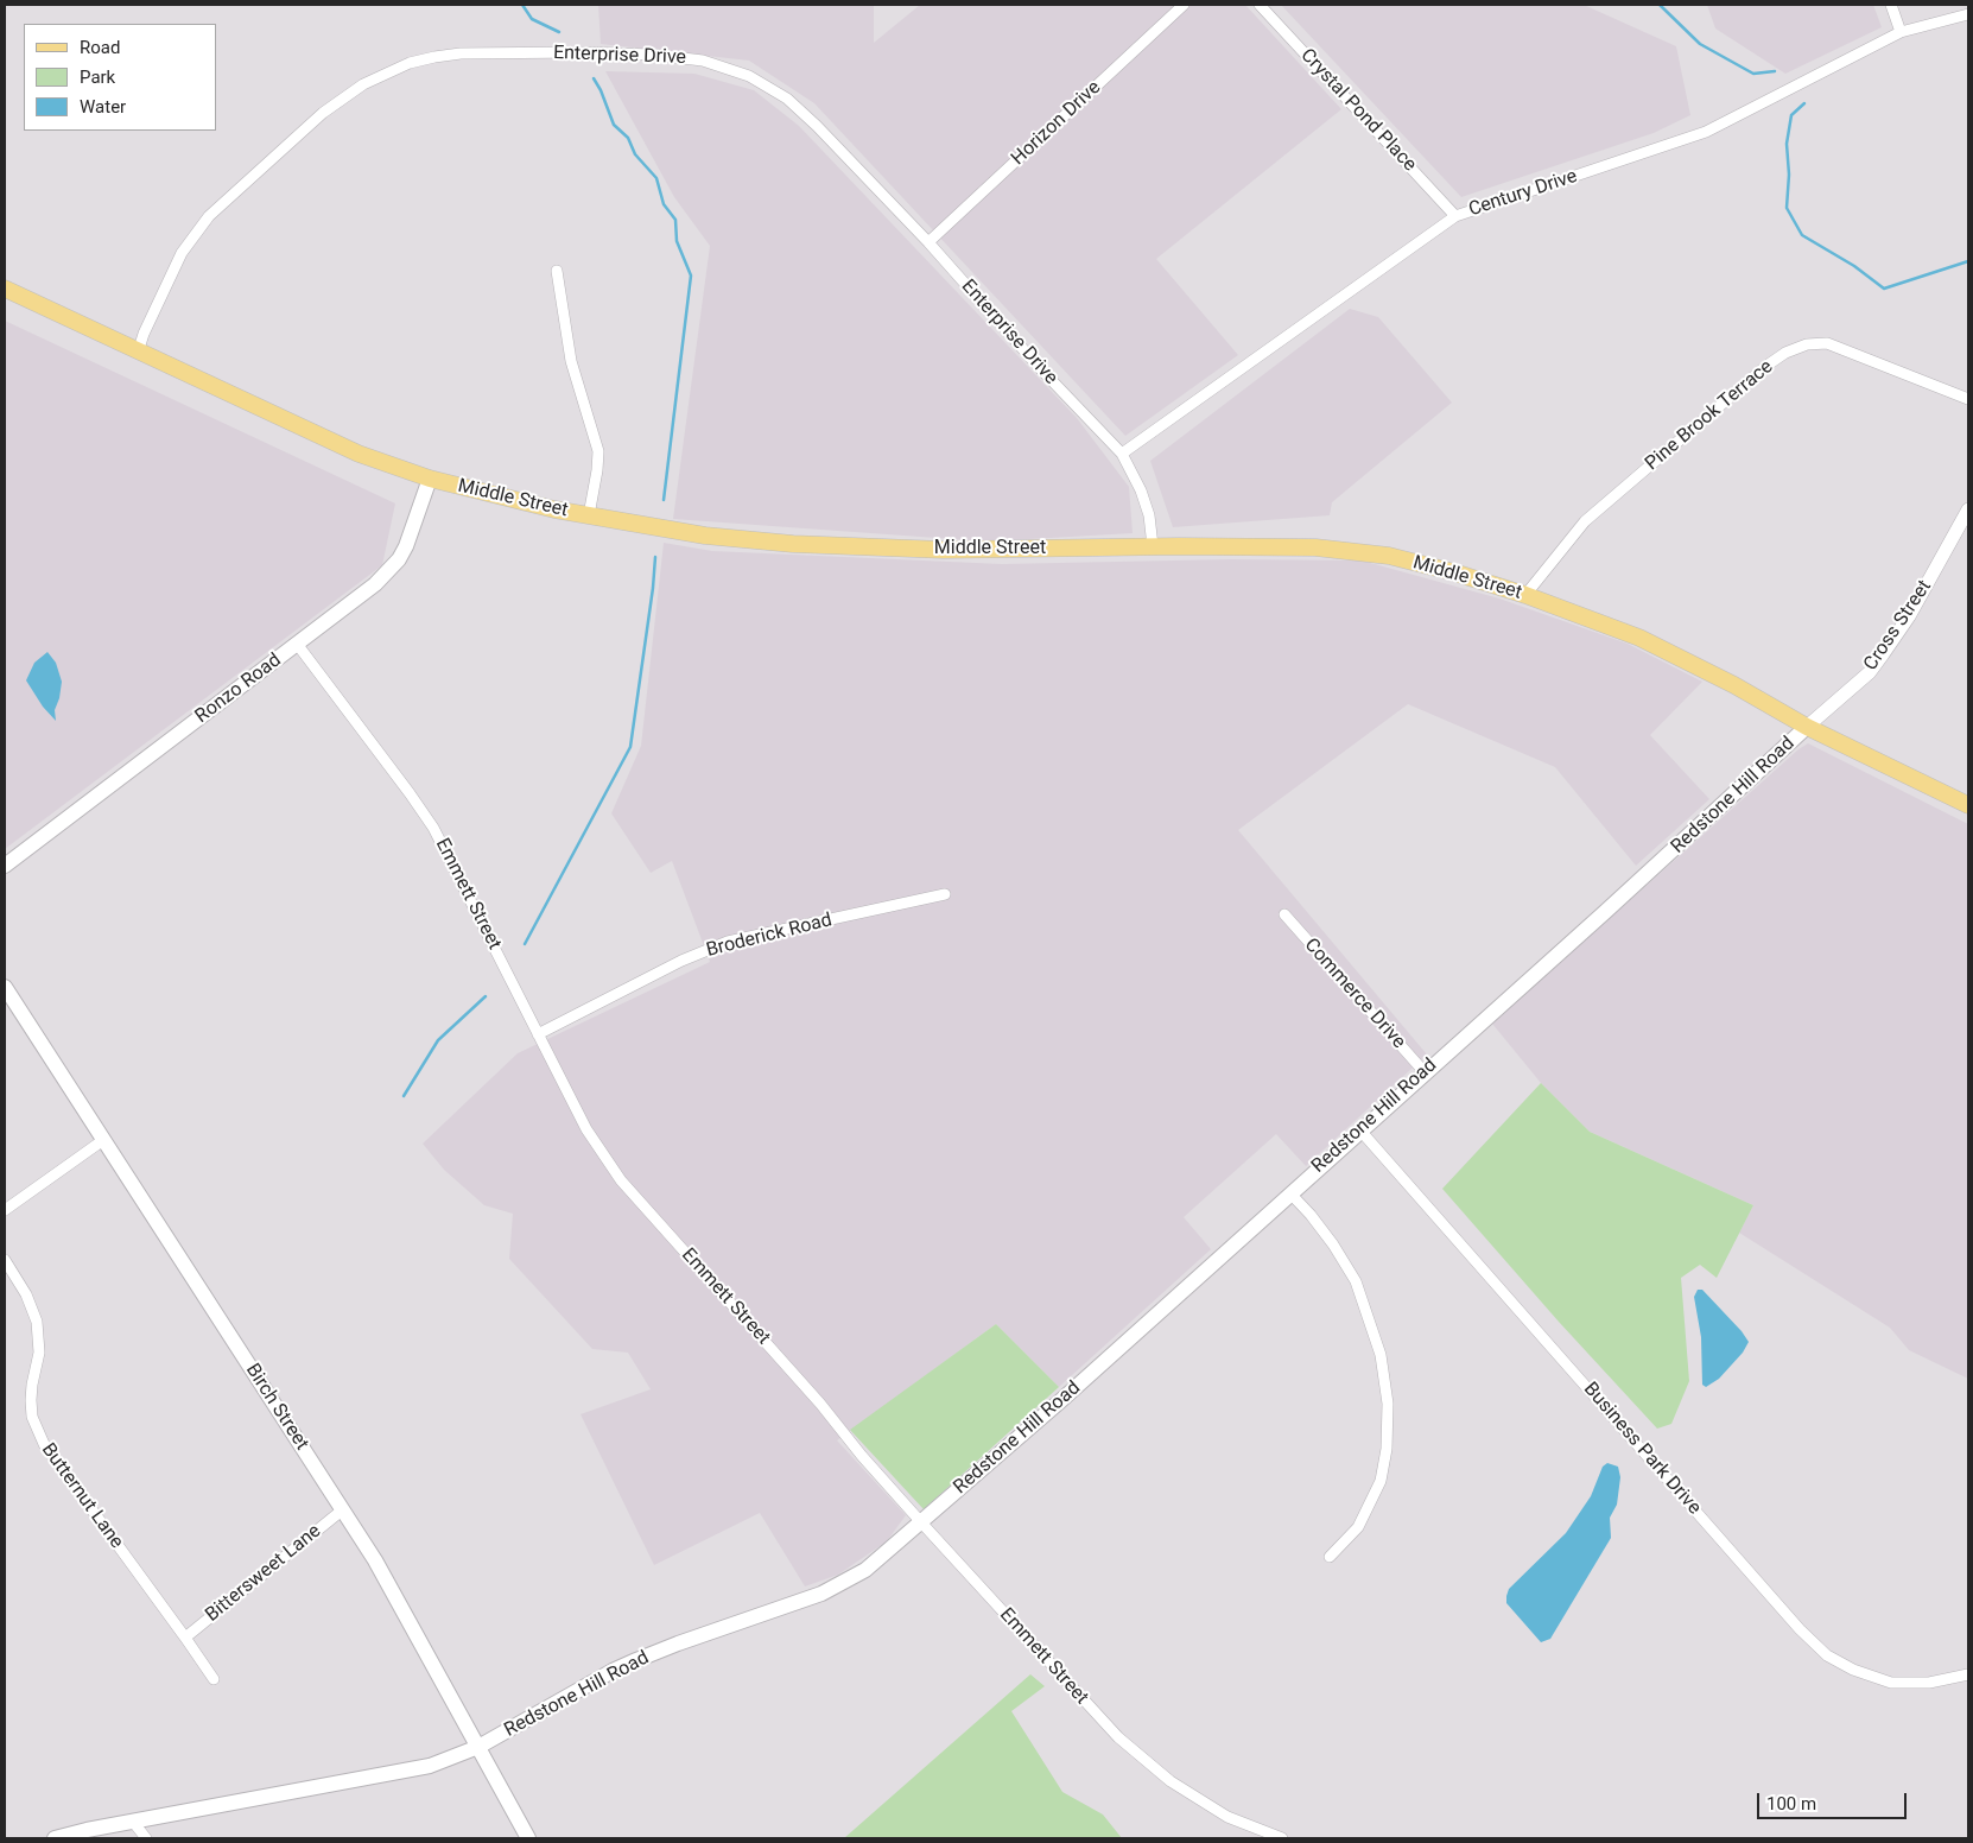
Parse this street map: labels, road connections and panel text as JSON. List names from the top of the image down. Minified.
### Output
{"streets":{"main road":["Middle Street","Ronzo Road","Redstone Hill Road","Birch Street"],"street":["Enterprise Drive","Crystal Pond Place","Horizon Drive","Century Drive","Pine Brook Terrace","Cross Street","Emmett Street","Broderick Road","Commerce Drive","Business Park Drive","Butternut Lane","Bittersweet Lane"]},"crossings":[["Enterprise Drive","Horizon Drive"],["Enterprise Drive","Century Drive"],["Enterprise Drive","Middle Street"],["Crystal Pond Place","Century Drive"],["Pine Brook Terrace","Middle Street"],["Middle Street","Cross Street"],["Middle Street","Ronzo Road"],["Middle Street","Redstone Hill Road"],["Cross Street","Redstone Hill Road"],["Ronzo Road","Emmett Street"],["Redstone Hill Road","Emmett Street"],["Redstone Hill Road","Commerce Drive"],["Redstone Hill Road","Birch Street"],["Redstone Hill Road","Business Park Drive"],["Emmett Street","Broderick Road"],["Birch Street","Bittersweet Lane"],["Butternut Lane","Bittersweet Lane"]],"legend":["Road","Park","Water"],"scale_bar":"100 m"}
